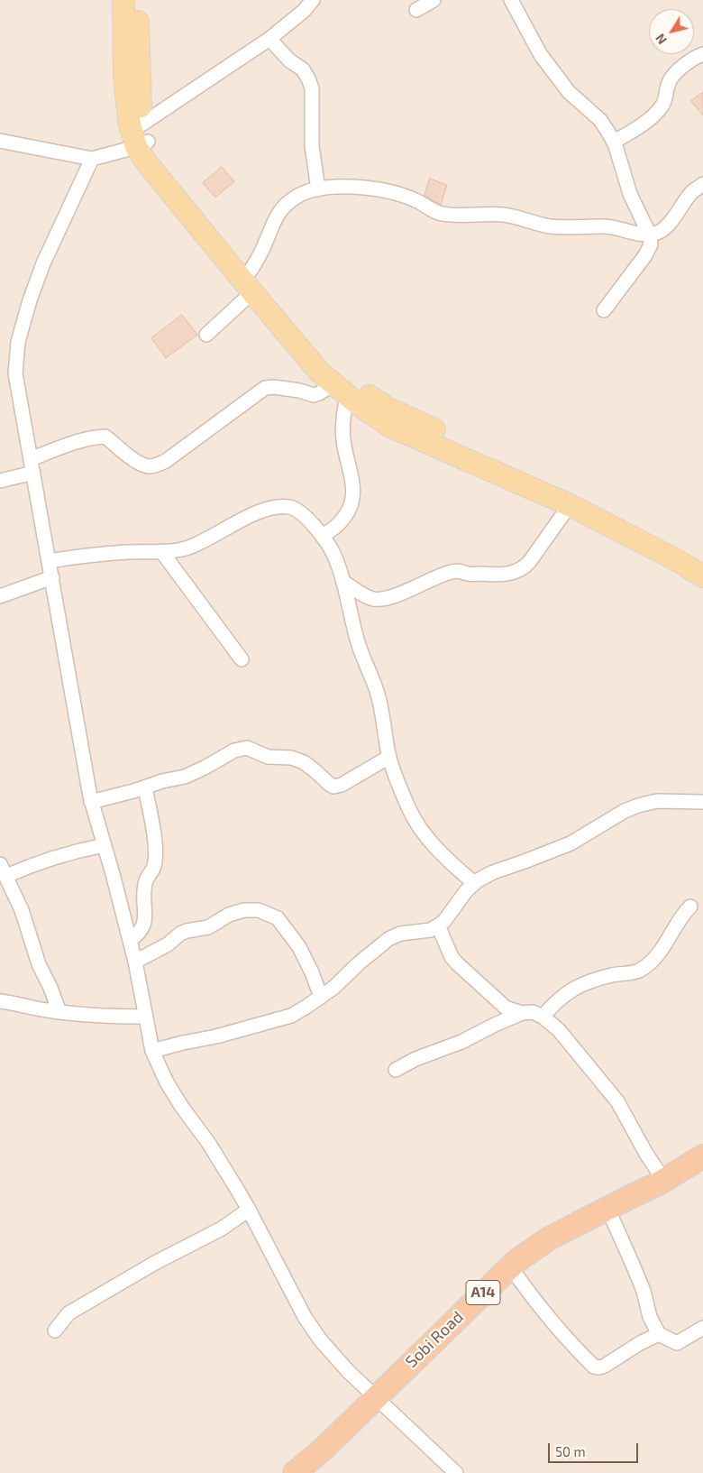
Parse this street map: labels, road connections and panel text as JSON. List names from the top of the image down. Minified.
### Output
{"streets":{"highway":["A14","Sobi Road"]},"scale_bar":"50 m","north":"bottom left"}
